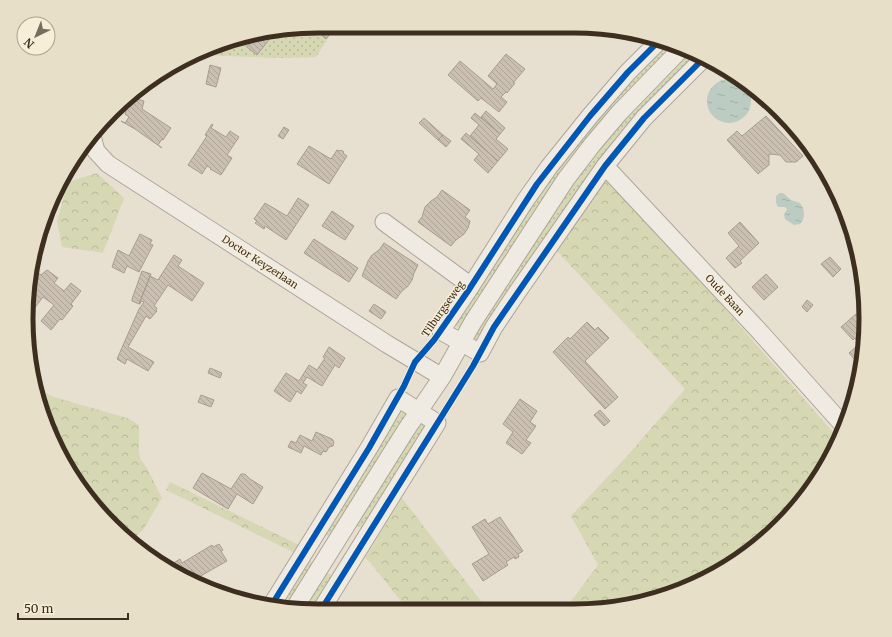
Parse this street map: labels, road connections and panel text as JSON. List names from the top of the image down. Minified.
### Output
{"streets":{"street":["Doctor Keyzerlaan","Oude Baan","Tilburgseweg"]},"scale_bar":"50 m","north":"bottom left"}
